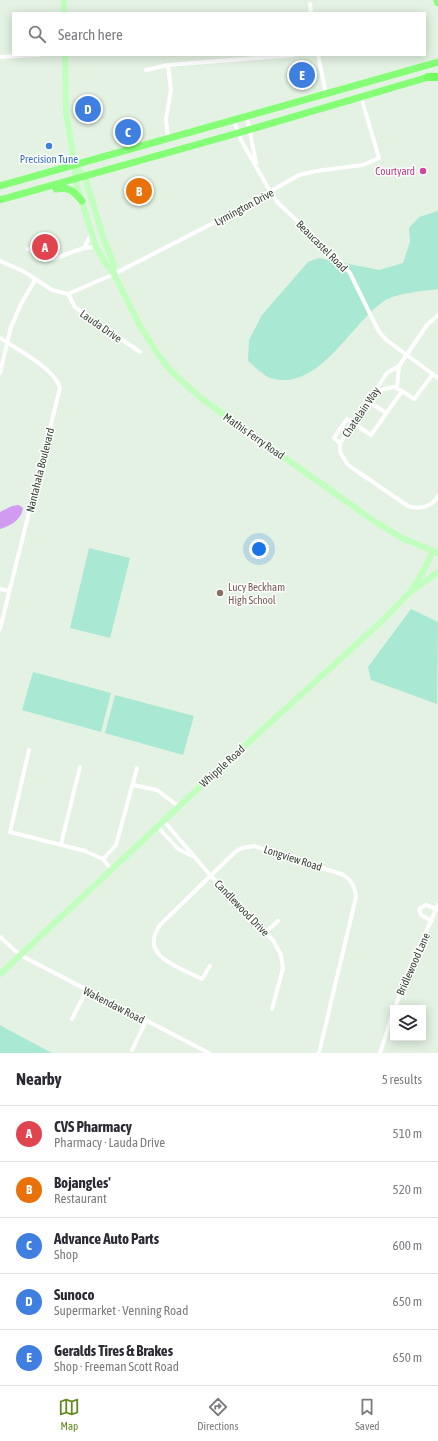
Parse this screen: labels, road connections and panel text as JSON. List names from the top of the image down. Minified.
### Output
{"streets":{"main road":["Mathis Ferry Road","Whipple Road"],"street":["Lymington Drive","Beaucastel Road","Lauda Drive","Chatelain Way","Nantahala Boulevard","Longview Road","Candlewood Drive","Bridlewood Lane","Wakendaw Road"]},"crossings":[["Lymington Drive","Beaucastel Road"],["Lymington Drive","Mathis Ferry Road"],["Beaucastel Road","Chatelain Way"],["Mathis Ferry Road","Whipple Road"],["Whipple Road","Candlewood Drive"],["Whipple Road","Wakendaw Road"],["Longview Road","Candlewood Drive"]],"places":["Precision Tune","Courtyard","Lucy Beckham High School"],"page":{"search":"Search here","pins":["E","D","C","B","A"],"heading":["Nearby","5 results"],"list":[{"mark":"A","name":"CVS Pharmacy","note":"Pharmacy · Lauda Drive","value":"510 m"},{"mark":"B","name":"Bojangles'","note":"Restaurant","value":"520 m"},{"mark":"C","name":"Advance Auto Parts","note":"Shop","value":"600 m"},{"mark":"D","name":"Sunoco","note":"Supermarket · Venning Road","value":"650 m"},{"mark":"E","name":"Geralds Tires & Brakes","note":"Shop · Freeman Scott Road","value":"650 m"}],"nav":["Map","Directions","Saved"]}}
